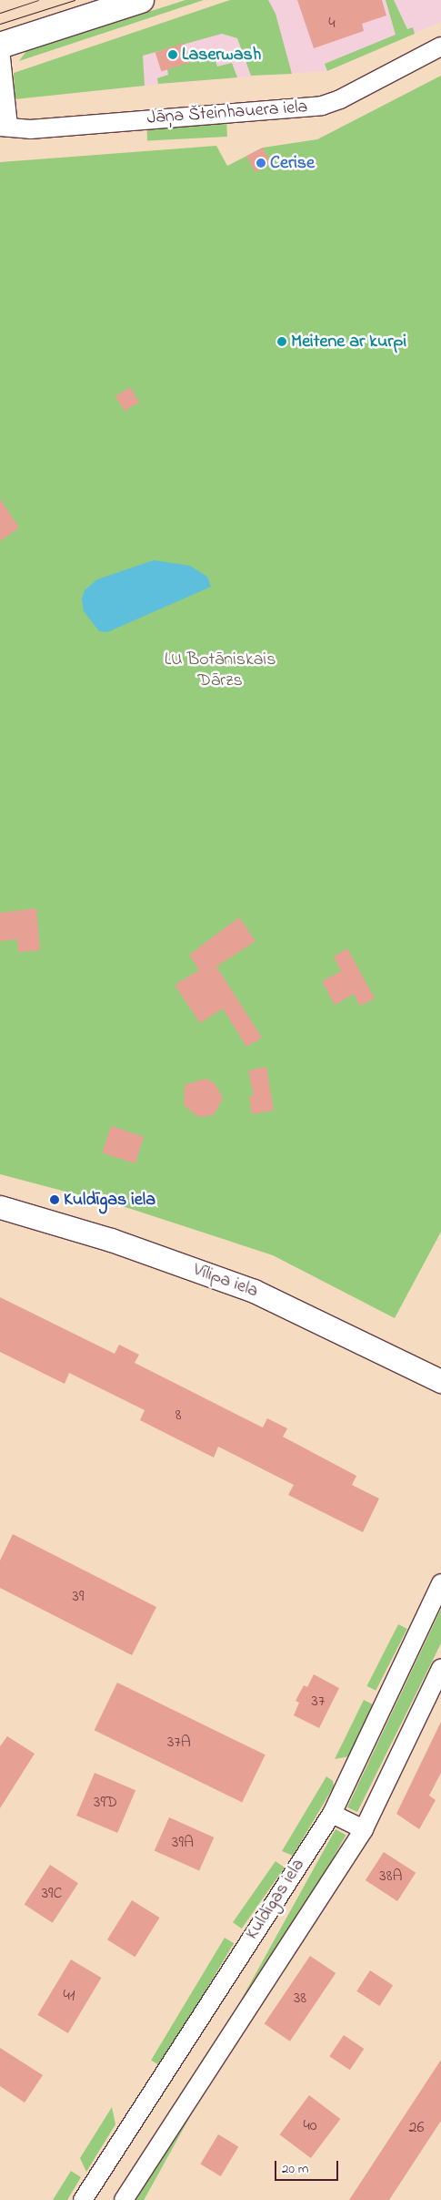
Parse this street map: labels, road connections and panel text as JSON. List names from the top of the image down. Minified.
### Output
{"streets":{"street":["Jāņa Šteinhauera iela","Vīlipa iela","Kuldīgas iela"]},"parks":["LU Botāniskais Dārzs"],"places":["Laserwash","Cerise","Meitene ar kurpi","Kuldīgas iela"],"house_numbers":["4","8","39","37","37A","39D","39A","38A","39C","41","38","40","26"],"scale_bar":"20 m"}
